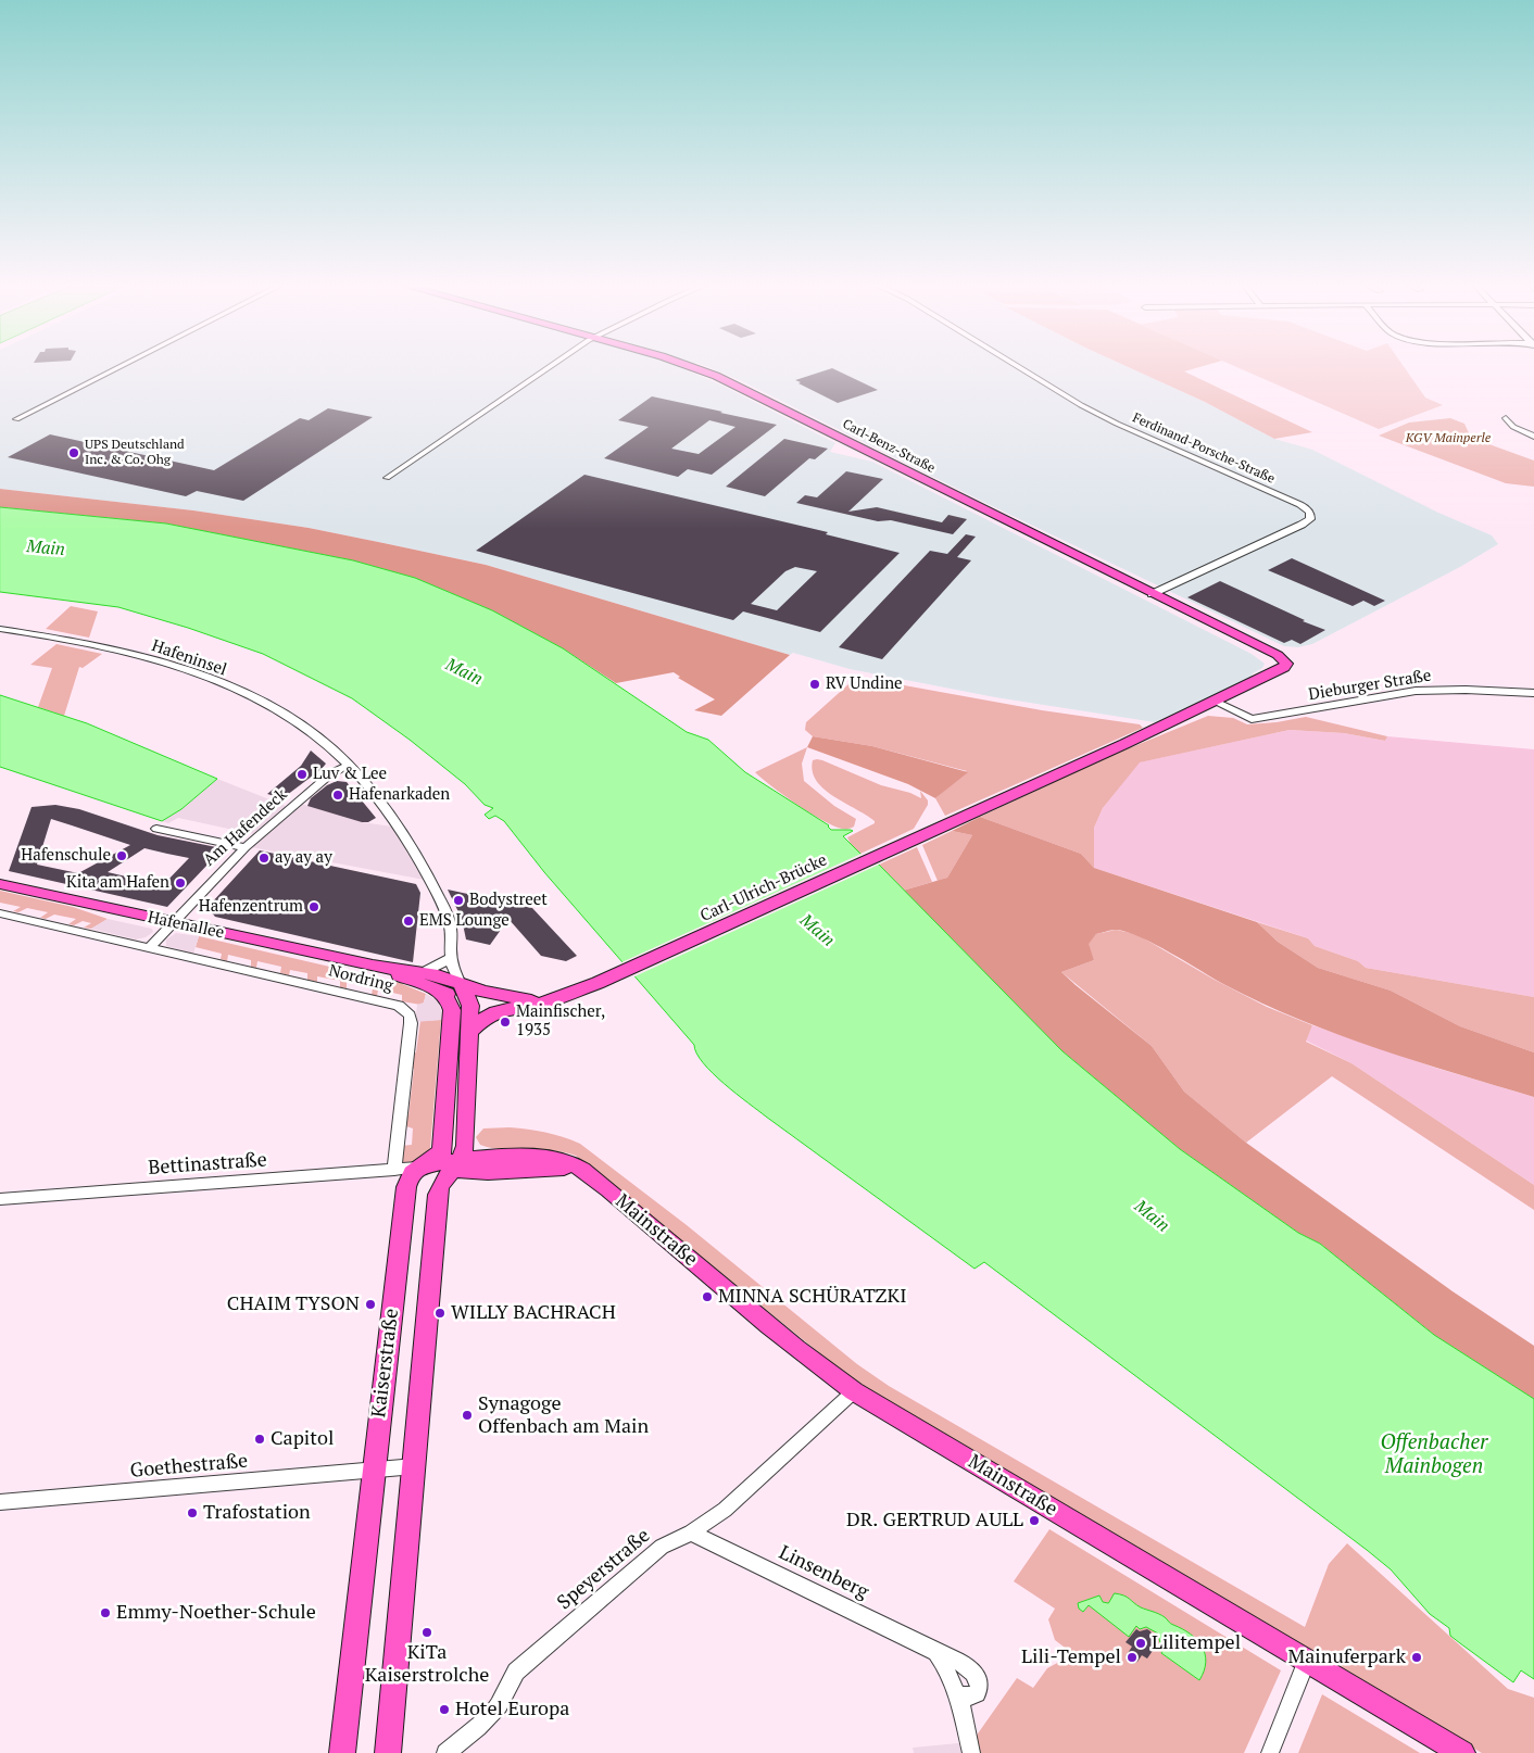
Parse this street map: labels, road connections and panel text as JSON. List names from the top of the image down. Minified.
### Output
{"streets":{"main road":["Carl-Benz-Straße","Carl-Ulrich-Brücke","Hafenallee","Mainstraße","Kaiserstraße"],"street":["Ferdinand-Porsche-Straße","Hafeninsel","Dieburger Straße","Am Hafendeck","Nordring","Bettinastraße","Goethestraße","Speyerstraße","Linsenberg"]},"crossings":[["Carl-Benz-Straße","Ferdinand-Porsche-Straße"],["Carl-Benz-Straße","Carl-Ulrich-Brücke"],["Hafeninsel","Am Hafendeck"],["Dieburger Straße","Carl-Ulrich-Brücke"],["Am Hafendeck","Hafenallee"],["Nordring","Bettinastraße"],["Bettinastraße","Mainstraße"],["Bettinastraße","Kaiserstraße"],["Mainstraße","Kaiserstraße"],["Mainstraße","Speyerstraße"],["Kaiserstraße","Goethestraße"],["Speyerstraße","Linsenberg"]],"water":["Main","Offenbacher Mainbogen"],"parks":["KGV Mainperle"],"places":["UPS Deutschland Inc. & Co. Ohg","RV Undine","Luv & Lee","Hafenarkaden","Hafenschule","ay ay ay","Kita am Hafen","Bodystreet","Hafenzentrum","EMS Lounge","Mainfischer, 1935","MINNA SCHÜRATZKI","CHAIM TYSON","WILLY BACHRACH","Synagoge Offenbach am Main","Capitol","Trafostation","DR. GERTRUD AULL","Emmy-Noether-Schule","KiTa Kaiserstrolche","Lilitempel","Lili-Tempel","Mainuferpark","Hotel Europa"]}
